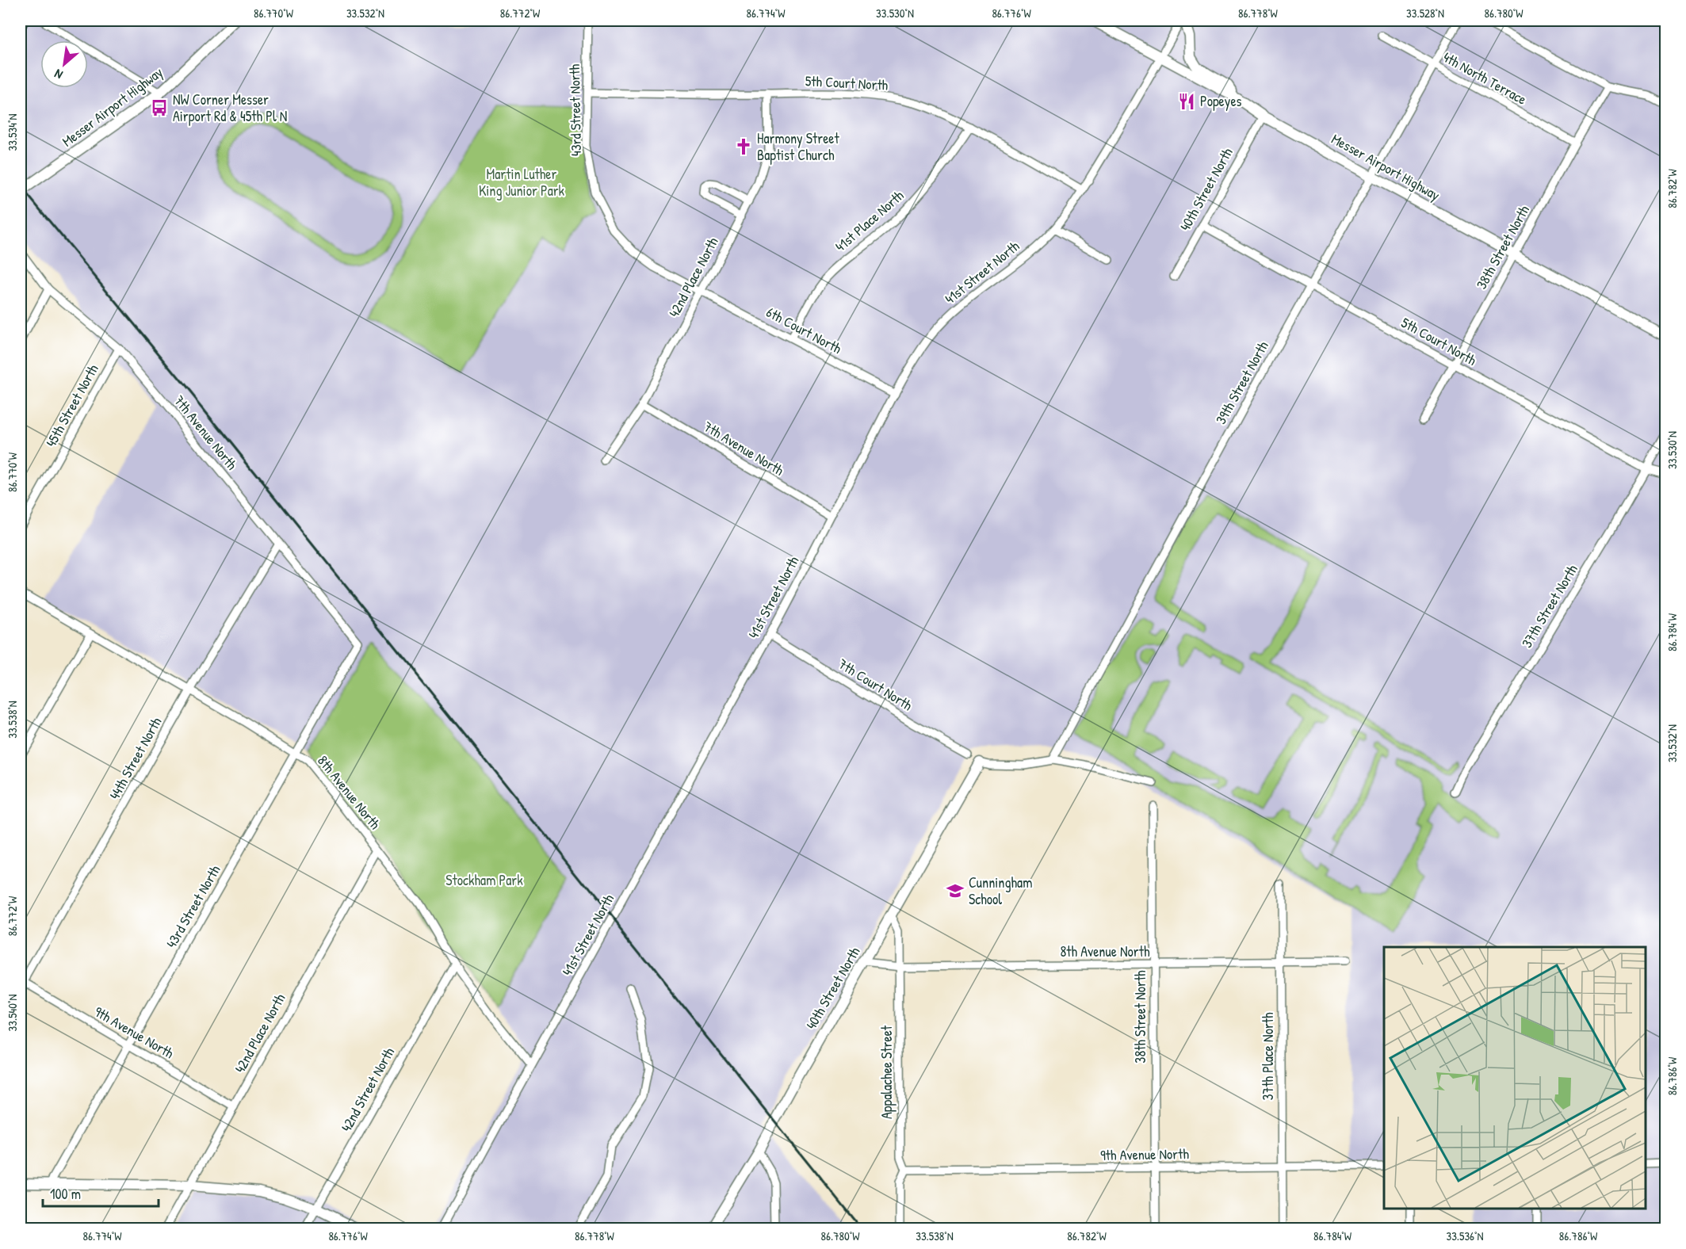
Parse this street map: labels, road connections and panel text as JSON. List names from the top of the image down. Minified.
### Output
{"streets":{"main road":["Messer Airport Highway","40th Street North"],"street":["4th North Terrace","5th Court North","43rd Street North","41st Place North","38th Street North","41st Street North","42nd Place North","6th Court North","39th Street North","45th Street North","7th Avenue North","37th Street North","7th Court North","44th Street North","8th Avenue North","9th Avenue North","37th Place North","Appalachee Street","42nd Street North"]},"crossings":[["4th North Terrace","38th Street North"],["4th North Terrace","39th Street North"],["5th Court North","43rd Street North"],["5th Court North","40th Street North"],["5th Court North","41st Place North"],["5th Court North","38th Street North"],["5th Court North","41st Street North"],["5th Court North","42nd Place North"],["5th Court North","39th Street North"],["5th Court North","37th Street North"],["Messer Airport Highway","40th Street North"],["Messer Airport Highway","38th Street North"],["Messer Airport Highway","41st Street North"],["Messer Airport Highway","39th Street North"],["43rd Street North","42nd Place North"],["43rd Street North","6th Court North"],["43rd Street North","7th Avenue North"],["43rd Street North","8th Avenue North"],["43rd Street North","9th Avenue North"],["40th Street North","8th Avenue North"],["40th Street North","Appalachee Street"],["41st Place North","6th Court North"],["38th Street North","8th Avenue North"],["38th Street North","9th Avenue North"],["41st Street North","6th Court North"],["41st Street North","7th Avenue North"],["41st Street North","7th Court North"],["41st Street North","8th Avenue North"],["42nd Place North","6th Court North"],["42nd Place North","7th Avenue North"],["42nd Place North","8th Avenue North"],["42nd Place North","9th Avenue North"],["45th Street North","7th Avenue North"],["7th Avenue North","44th Street North"],["44th Street North","8th Avenue North"],["44th Street North","9th Avenue North"],["8th Avenue North","37th Place North"],["8th Avenue North","Appalachee Street"],["8th Avenue North","42nd Street North"],["9th Avenue North","37th Place North"],["9th Avenue North","Appalachee Street"]],"parks":["Martin Luther King Junior Park","Stockham Park"],"places":{"restaurant":["Popeyes"],"bus stop":["NW Corner Messer Airport Rd & 45th Pl N"],"church":["Harmony Street Baptist Church"],"school or university":["Cunningham School"]},"scale_bar":"100 m","north":"bottom left","coordinates":["86.770°W","33.532°N","86.772°W","86.774°W","33.530°N","86.776°W","86.778°W","33.528°N","86.780°W","33.534°N","86.782°W","86.784°W","33.538°N","33.540°N","86.786°W","33.536°N"]}
